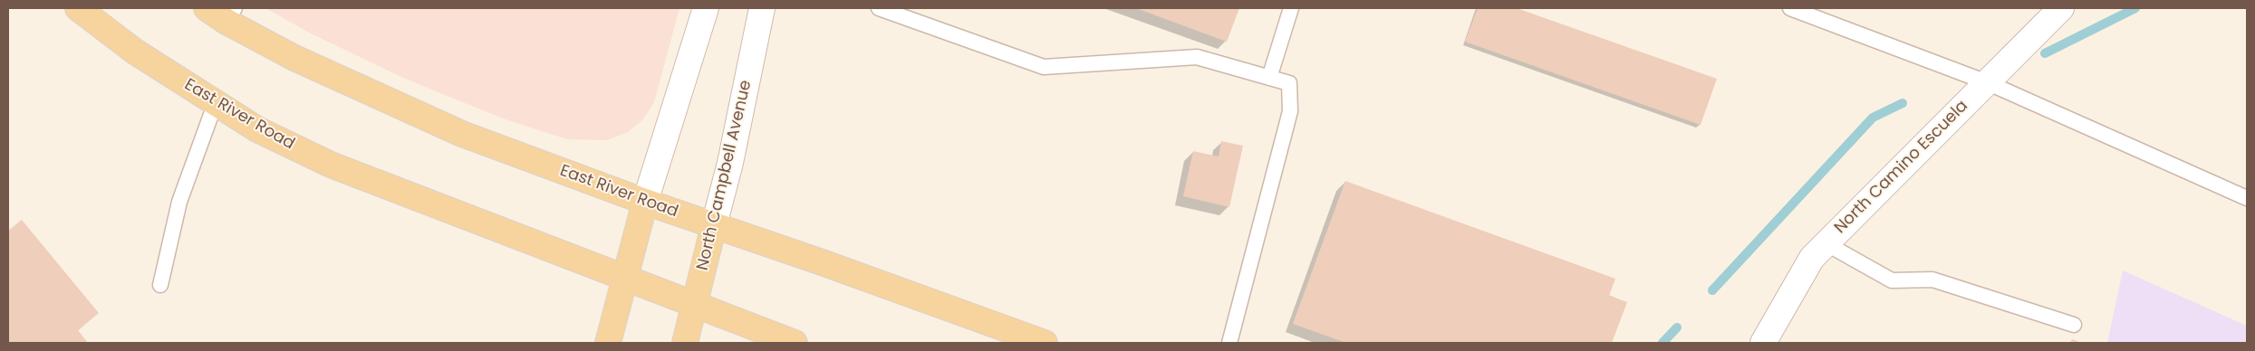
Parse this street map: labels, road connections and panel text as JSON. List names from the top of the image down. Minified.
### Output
{"streets":{"main road":["East River Road","North Campbell Avenue"],"street":["North Camino Escuela"]},"crossings":[["East River Road","North Campbell Avenue"]]}
